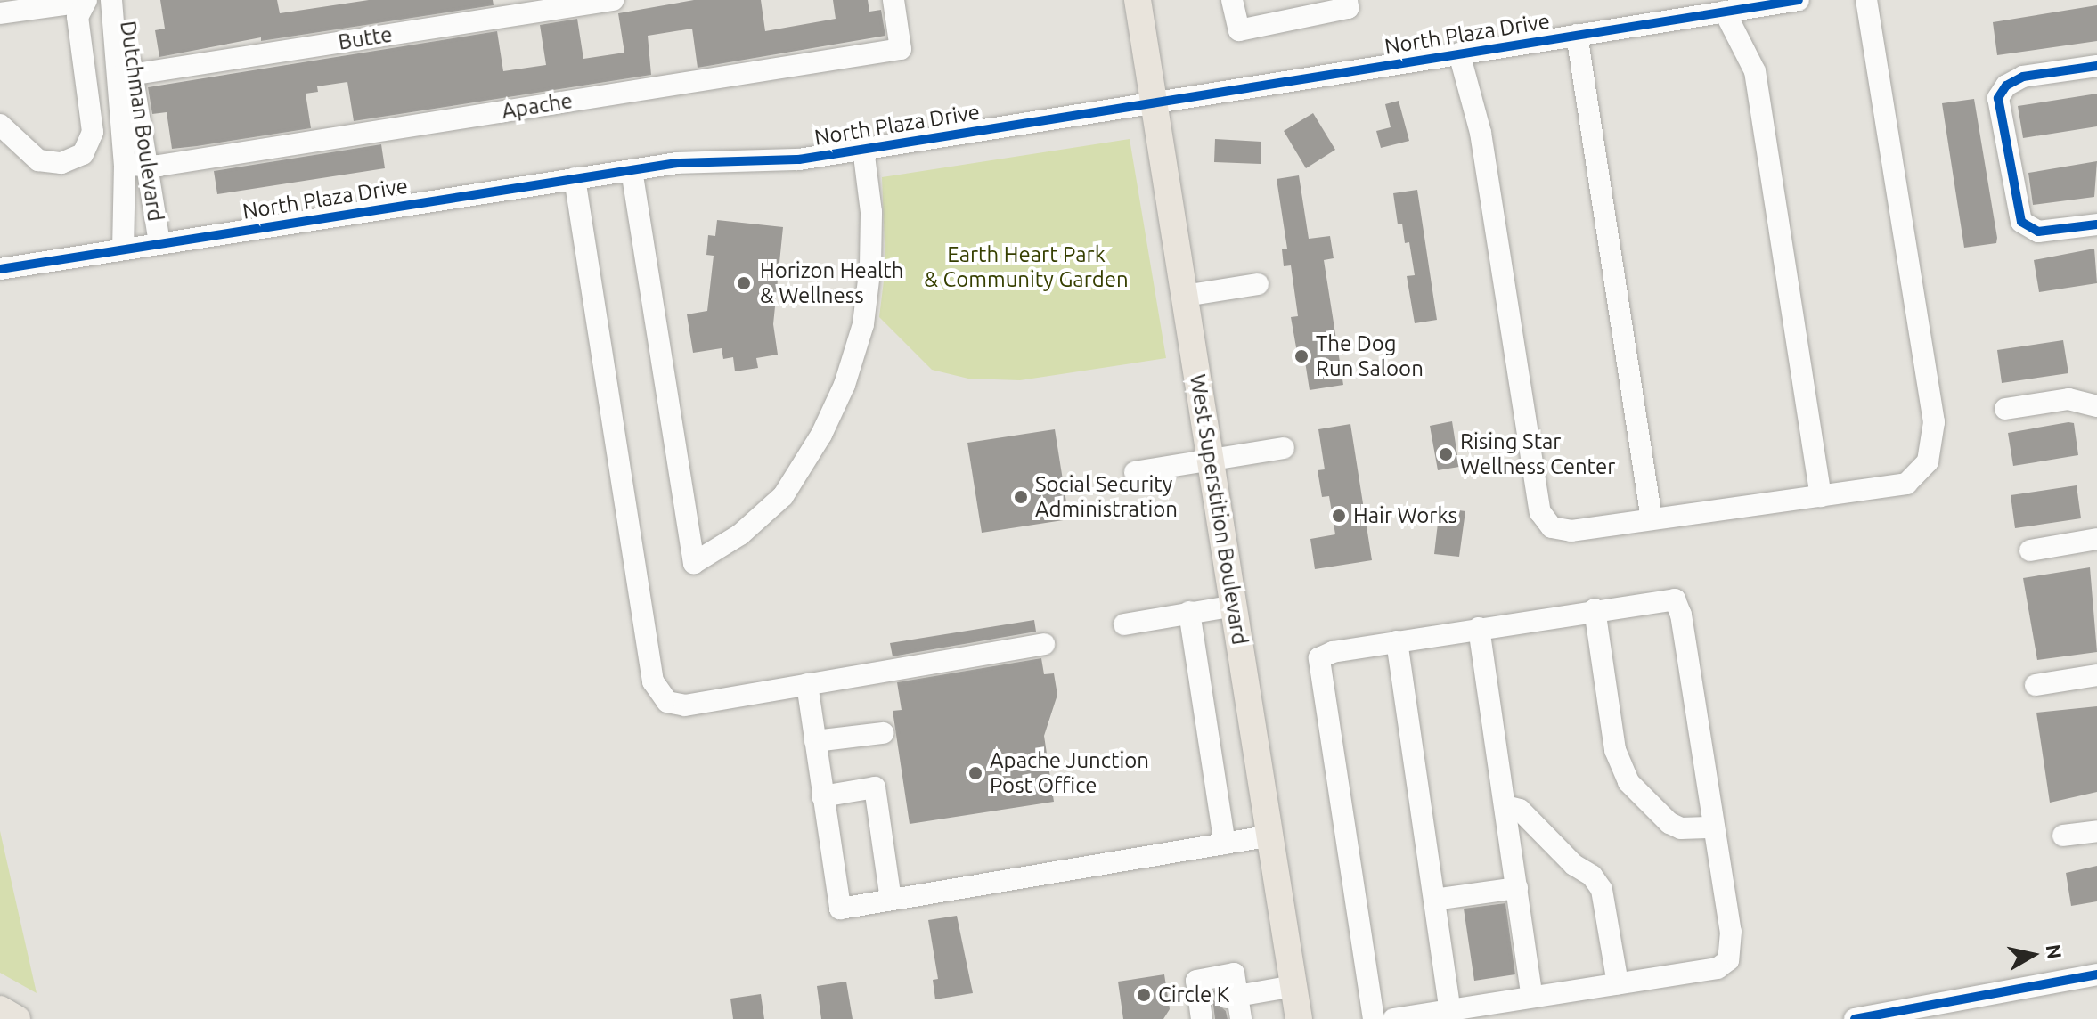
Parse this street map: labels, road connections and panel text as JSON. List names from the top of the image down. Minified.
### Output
{"streets":{"main road":["West Superstition Boulevard"],"street":["North Plaza Drive","Butte","Apache","Dutchman Boulevard"]},"crossings":[["North Plaza Drive","Dutchman Boulevard"],["North Plaza Drive","West Superstition Boulevard"],["Butte","Dutchman Boulevard"],["Apache","Dutchman Boulevard"]],"parks":["Earth Heart Park & Community Garden"],"places":["Horizon Health & Wellness","The Dog Run Saloon","Rising Star Wellness Center","Social Security Administration","Hair Works","Apache Junction Post Office","Circle K"],"north":"right"}
